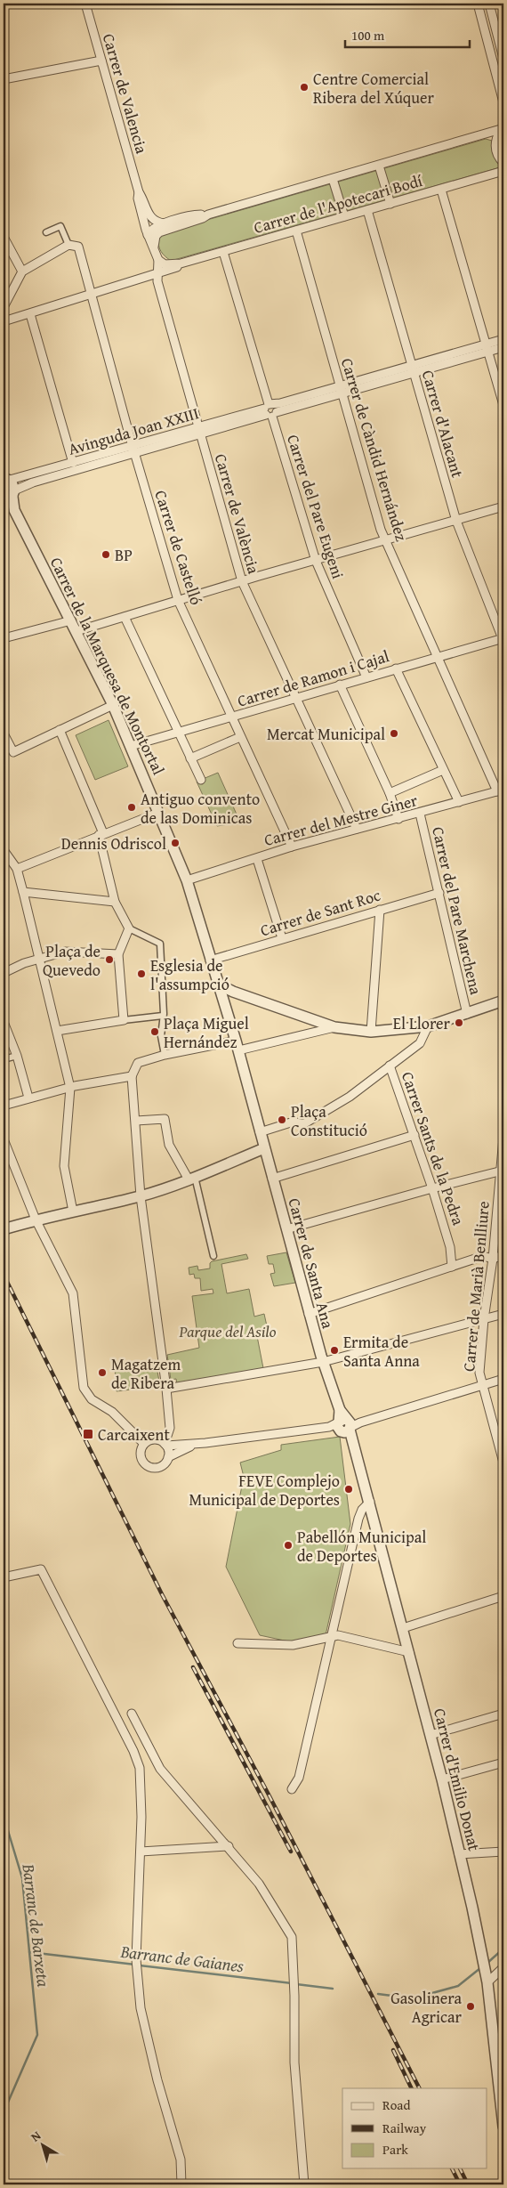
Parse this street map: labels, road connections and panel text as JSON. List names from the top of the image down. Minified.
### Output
{"streets":{"street":["Carrer de Valencia","Carrer de l'Apotecari Bodí","Carrer d'Alacant","Avinguda Joan XXIII","Carrer de Càndid Hernández","Carrer del Pare Eugeni","Carrer de València","Carrer de Castelló","Carrer de la Marquesa de Montortal","Carrer de Ramon i Cajal","Carrer del Mestre Giner","Carrer del Pare Marchena","Carrer de Sant Roc","Carrer Sants de la Pedra","Carrer de Santa Ana","Carrer de Marià Benlliure","Carrer d'Emilio Donat"]},"crossings":[["Carrer de Valencia","Carrer de València"],["Carrer de l'Apotecari Bodí","Carrer d'Alacant"],["Carrer de l'Apotecari Bodí","Carrer de Càndid Hernández"],["Carrer de l'Apotecari Bodí","Carrer del Pare Eugeni"],["Carrer de l'Apotecari Bodí","Carrer de València"],["Carrer de l'Apotecari Bodí","Carrer de Castelló"],["Carrer d'Alacant","Avinguda Joan XXIII"],["Carrer d'Alacant","Carrer de Ramon i Cajal"],["Avinguda Joan XXIII","Carrer de Càndid Hernández"],["Avinguda Joan XXIII","Carrer del Pare Eugeni"],["Avinguda Joan XXIII","Carrer de València"],["Avinguda Joan XXIII","Carrer de Castelló"],["Avinguda Joan XXIII","Carrer de la Marquesa de Montortal"],["Carrer de Càndid Hernández","Carrer de Ramon i Cajal"],["Carrer de Càndid Hernández","Carrer del Mestre Giner"],["Carrer del Pare Eugeni","Carrer de Ramon i Cajal"],["Carrer de València","Carrer de Ramon i Cajal"],["Carrer de València","Carrer del Mestre Giner"],["Carrer de Castelló","Carrer de Ramon i Cajal"],["Carrer de Castelló","Carrer del Mestre Giner"],["Carrer de la Marquesa de Montortal","Carrer de Ramon i Cajal"],["Carrer de la Marquesa de Montortal","Carrer del Mestre Giner"],["Carrer de la Marquesa de Montortal","Carrer de Sant Roc"],["Carrer de la Marquesa de Montortal","Carrer de Santa Ana"],["Carrer del Mestre Giner","Carrer del Pare Marchena"],["Carrer del Pare Marchena","Carrer de Sant Roc"],["Carrer de Santa Ana","Carrer d'Emilio Donat"]],"water":["Barranc de Barxeta","Barranc de Gaianes"],"parks":["Parque del Asilo"],"places":{"other":["Centre Comercial Ribera del Xúquer","BP","Mercat Municipal","Antiguo convento de las Dominicas","Dennis Odriscol","Plaça de Quevedo","Esglesia de l'assumpció","El Llorer","Plaça Miguel Hernández","Plaça Constitució","Ermita de Santa Anna","Magatzem de Ribera","FEVE Complejo Municipal de Deportes","Pabellón Municipal de Deportes","Gasolinera Agricar"],"transit":["Carcaixent"]},"legend":["Road","Railway","Park"],"scale_bar":"100 m","north":"top left"}
